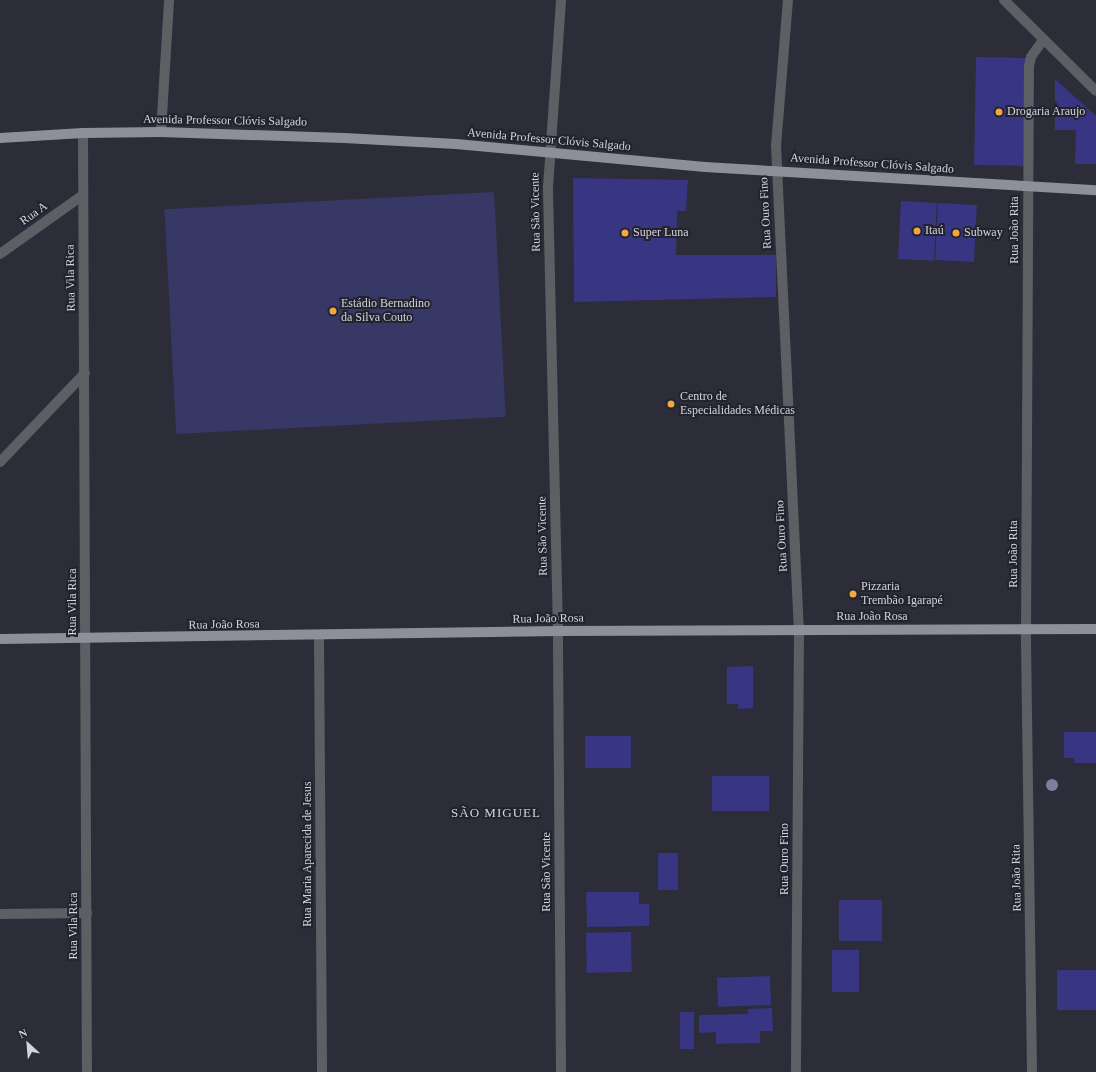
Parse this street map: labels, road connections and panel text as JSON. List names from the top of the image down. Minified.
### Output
{"streets":{"main road":["Avenida Professor Clóvis Salgado","Rua João Rosa"],"street":["Rua São Vicente","Rua Ouro Fino","Rua A","Rua João Rita","Rua Vila Rica","Rua Maria Aparecida de Jesus"]},"crossings":[["Avenida Professor Clóvis Salgado","Rua São Vicente"],["Avenida Professor Clóvis Salgado","Rua Ouro Fino"],["Avenida Professor Clóvis Salgado","Rua João Rita"],["Avenida Professor Clóvis Salgado","Rua Vila Rica"],["Rua São Vicente","Rua João Rosa"],["Rua Ouro Fino","Rua João Rosa"],["Rua A","Rua Vila Rica"],["Rua João Rita","Rua João Rosa"],["Rua Vila Rica","Rua João Rosa"],["Rua João Rosa","Rua Maria Aparecida de Jesus"]],"districts":["SÃO MIGUEL"],"places":["Drogaria Araujo","Itaú","Super Luna","Subway","Estádio Bernadino da Silva Couto","Centro de Especialidades Médicas","Pizzaria Trembão Igarapé"],"north":"top left"}
